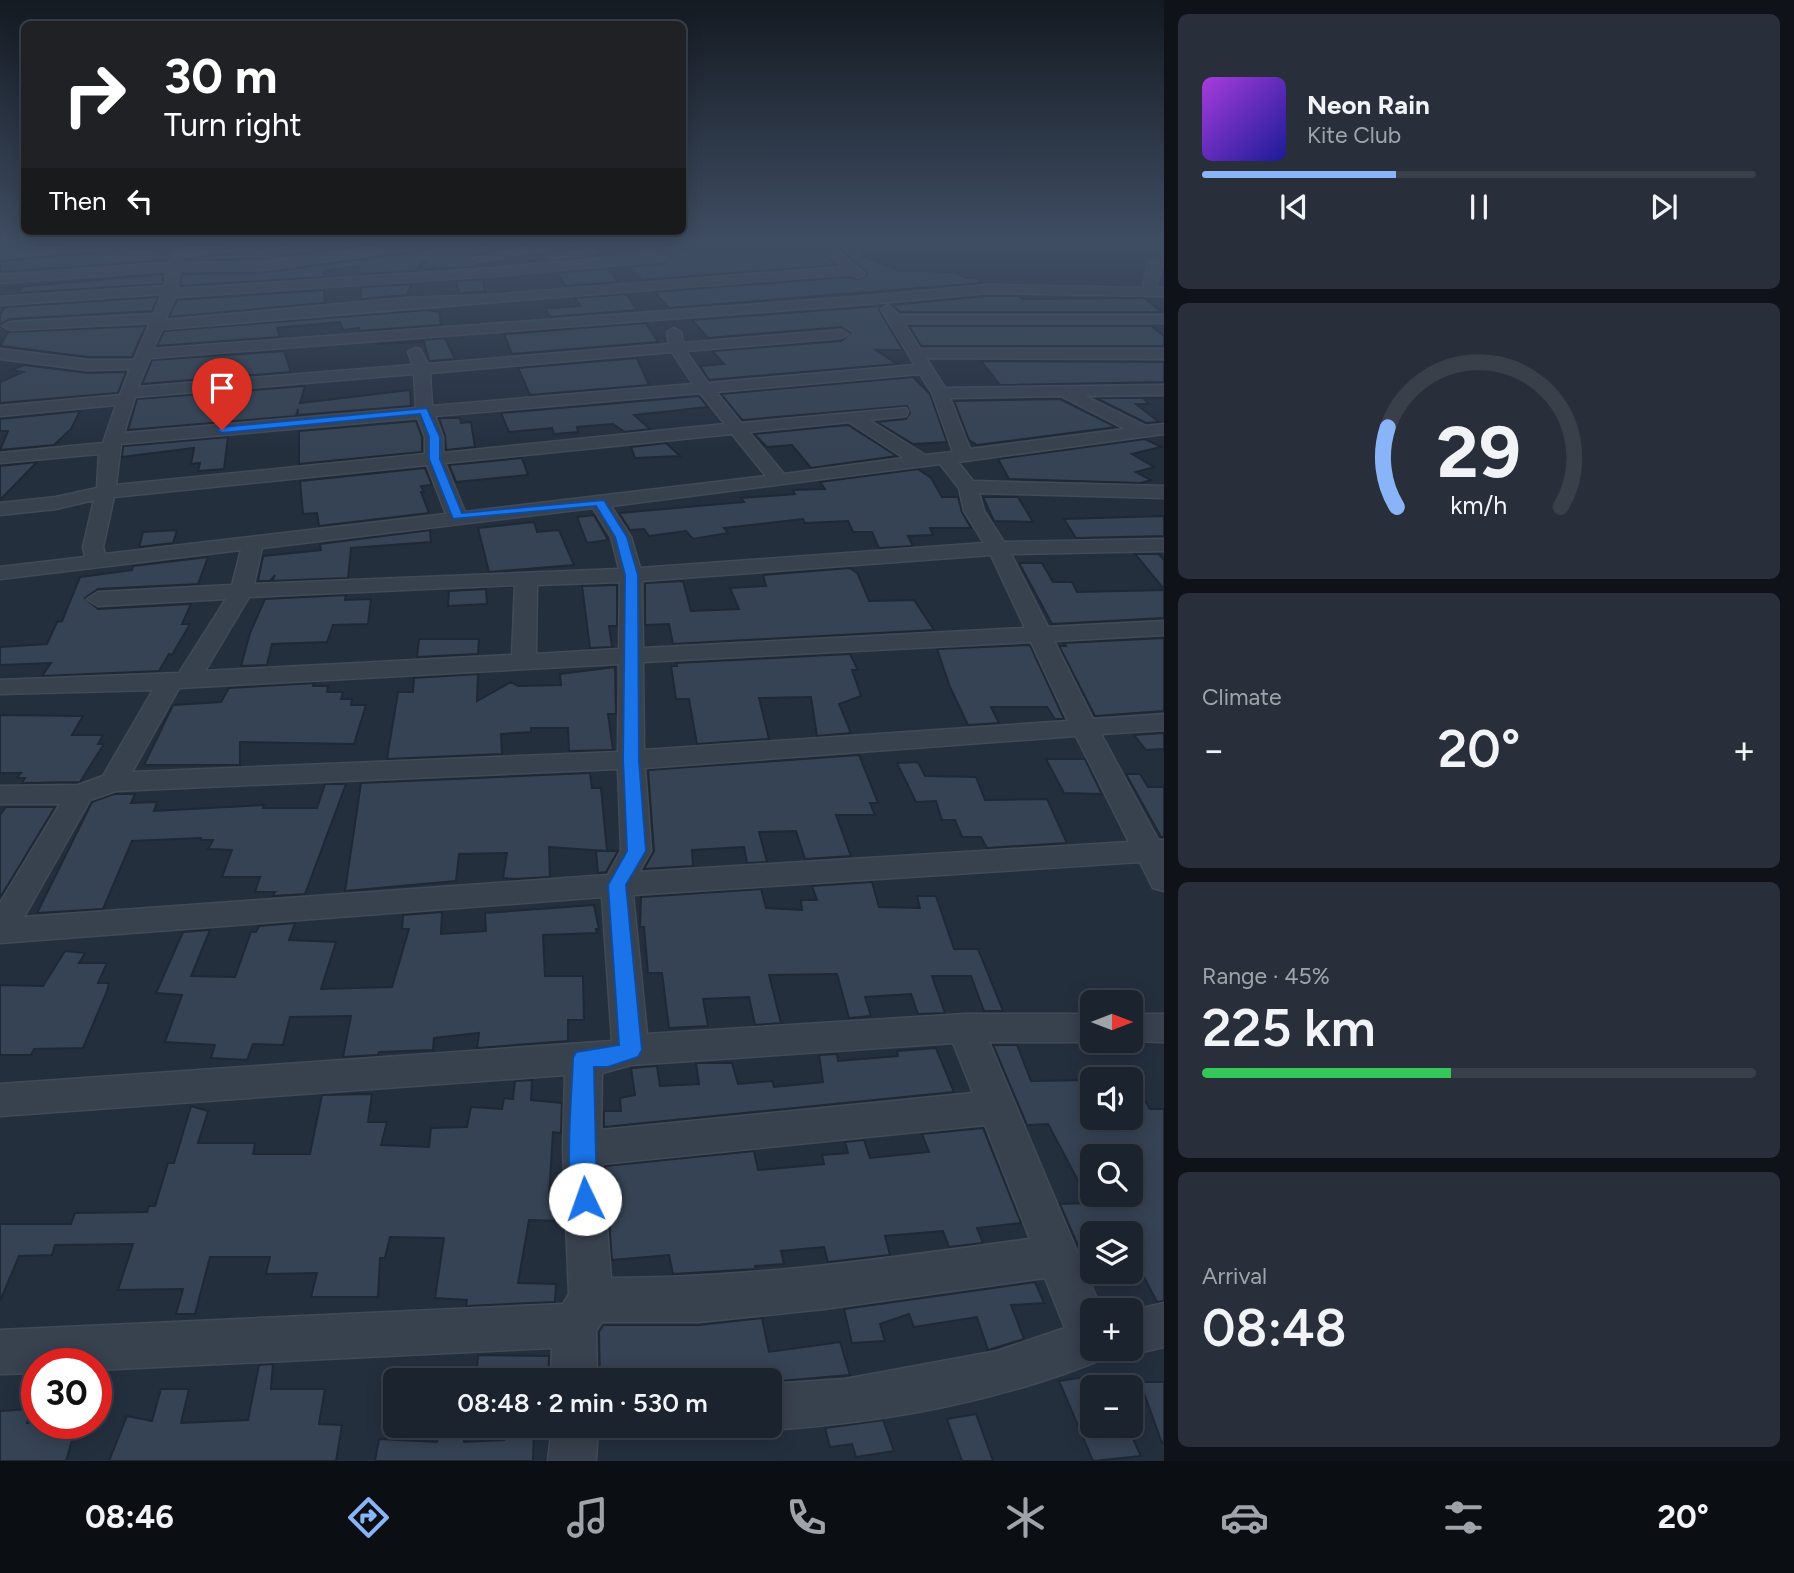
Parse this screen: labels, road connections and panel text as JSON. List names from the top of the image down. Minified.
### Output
{"north":"right","page":{"turn":["30 m","Turn right"],"song":["Neon Rain","Kite Club"],"then":"Then","tile":["Climate",["Range · 45%","225 km"],["Arrival","08:48"]],"heat":["−","20°","+"],"map_buttons":["+","−"],"limit":"30","trip":"08:48 · 2 min · 530 m","tabs":["08:46","20°"],"gauge":["29","km/h"]}}
